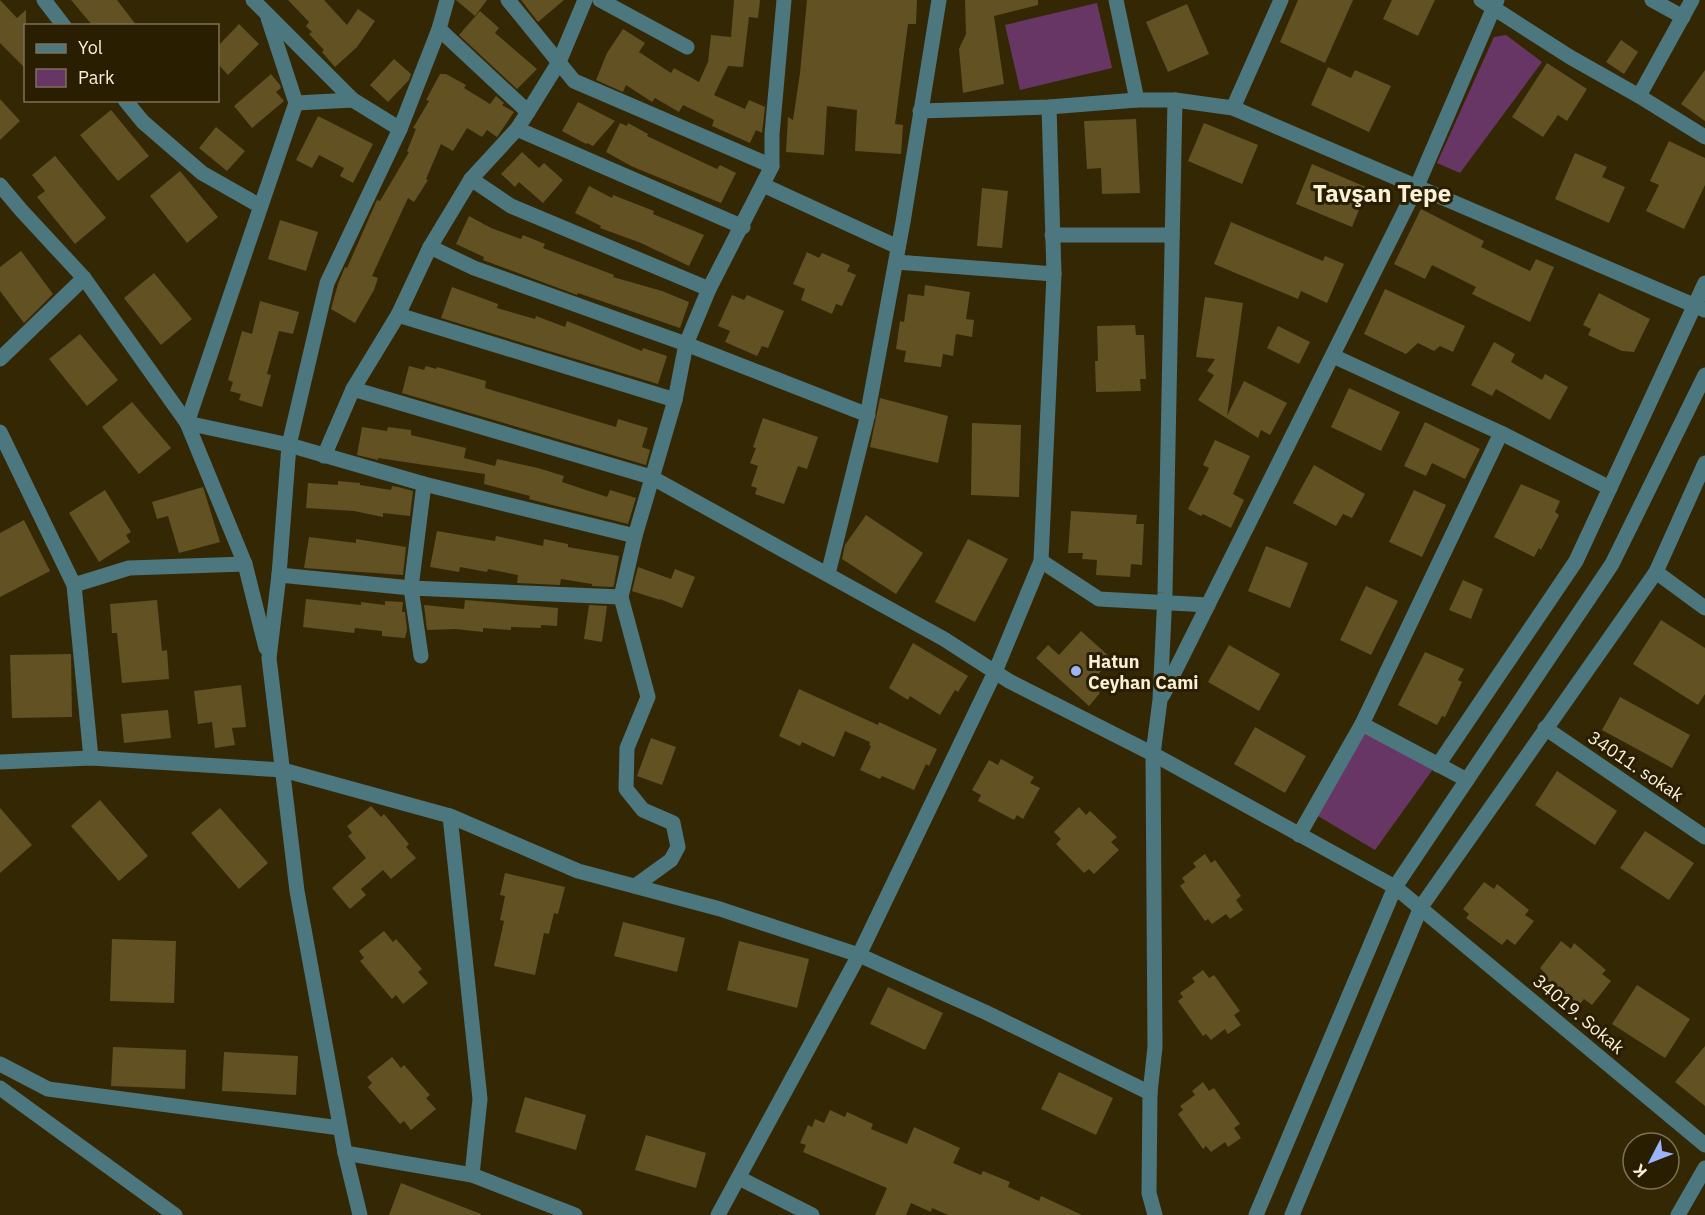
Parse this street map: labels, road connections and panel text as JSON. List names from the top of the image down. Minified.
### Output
{"streets":{"street":["34011. sokak","34019. Sokak"]},"districts":["Tavşan Tepe"],"places":["Hatun Ceyhan Cami"],"legend":["Yol","Park"],"north":"bottom left"}
